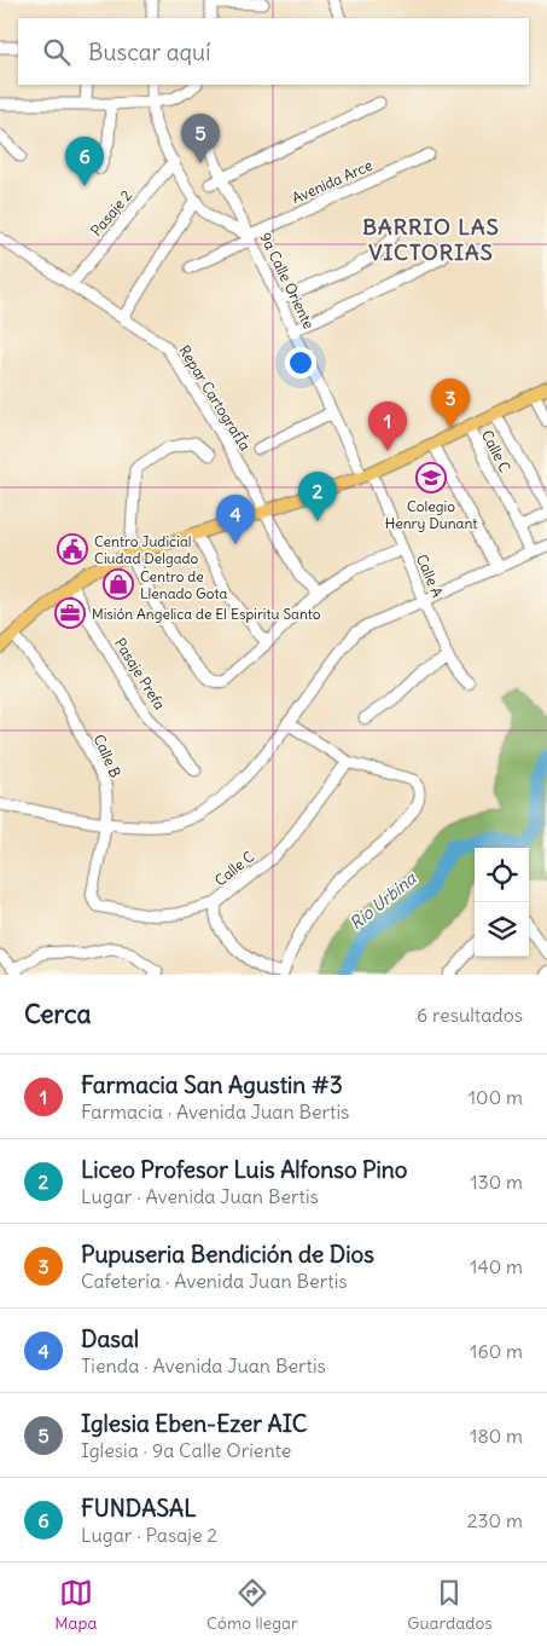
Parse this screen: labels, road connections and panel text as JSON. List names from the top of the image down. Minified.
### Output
{"streets":{"street":["Avenida Arce","Pasaje 2","9a Calle Oriente","Repar CartografÍa","Calle C","Calle A","Pasaje Prefa","Calle B"]},"crossings":[["Avenida Arce","9a Calle Oriente"],["Pasaje 2","Repar CartografÍa"],["9a Calle Oriente","Calle A"],["Calle C","Calle B"]],"districts":["BARRIO LAS VICTORIAS"],"water":["Río Urbina"],"places":{"school or university":["Colegio Henry Dunant"],"public building":["Centro Judicial Ciudad Delgado"],"shop":["Centro de Llenado Gota"],"office":["Misión Angelica de El Espiritu Santo"]},"page":{"search":"Buscar aquí","pins":["5","6","3","1","2","4"],"heading":["Cerca","6 resultados"],"list":[{"mark":"1","name":"Farmacia San Agustin #3","note":"Farmacia · Avenida Juan Bertis","value":"100 m"},{"mark":"2","name":"Liceo Profesor Luis Alfonso Pino","note":"Lugar · Avenida Juan Bertis","value":"130 m"},{"mark":"3","name":"Pupuseria Bendición de Dios","note":"Cafetería · Avenida Juan Bertis","value":"140 m"},{"mark":"4","name":"Dasal","note":"Tienda · Avenida Juan Bertis","value":"160 m"},{"mark":"5","name":"Iglesia Eben-Ezer AIC","note":"Iglesia · 9a Calle Oriente","value":"180 m"},{"mark":"6","name":"FUNDASAL","note":"Lugar · Pasaje 2","value":"230 m"}],"nav":["Mapa","Cómo llegar","Guardados"]}}
